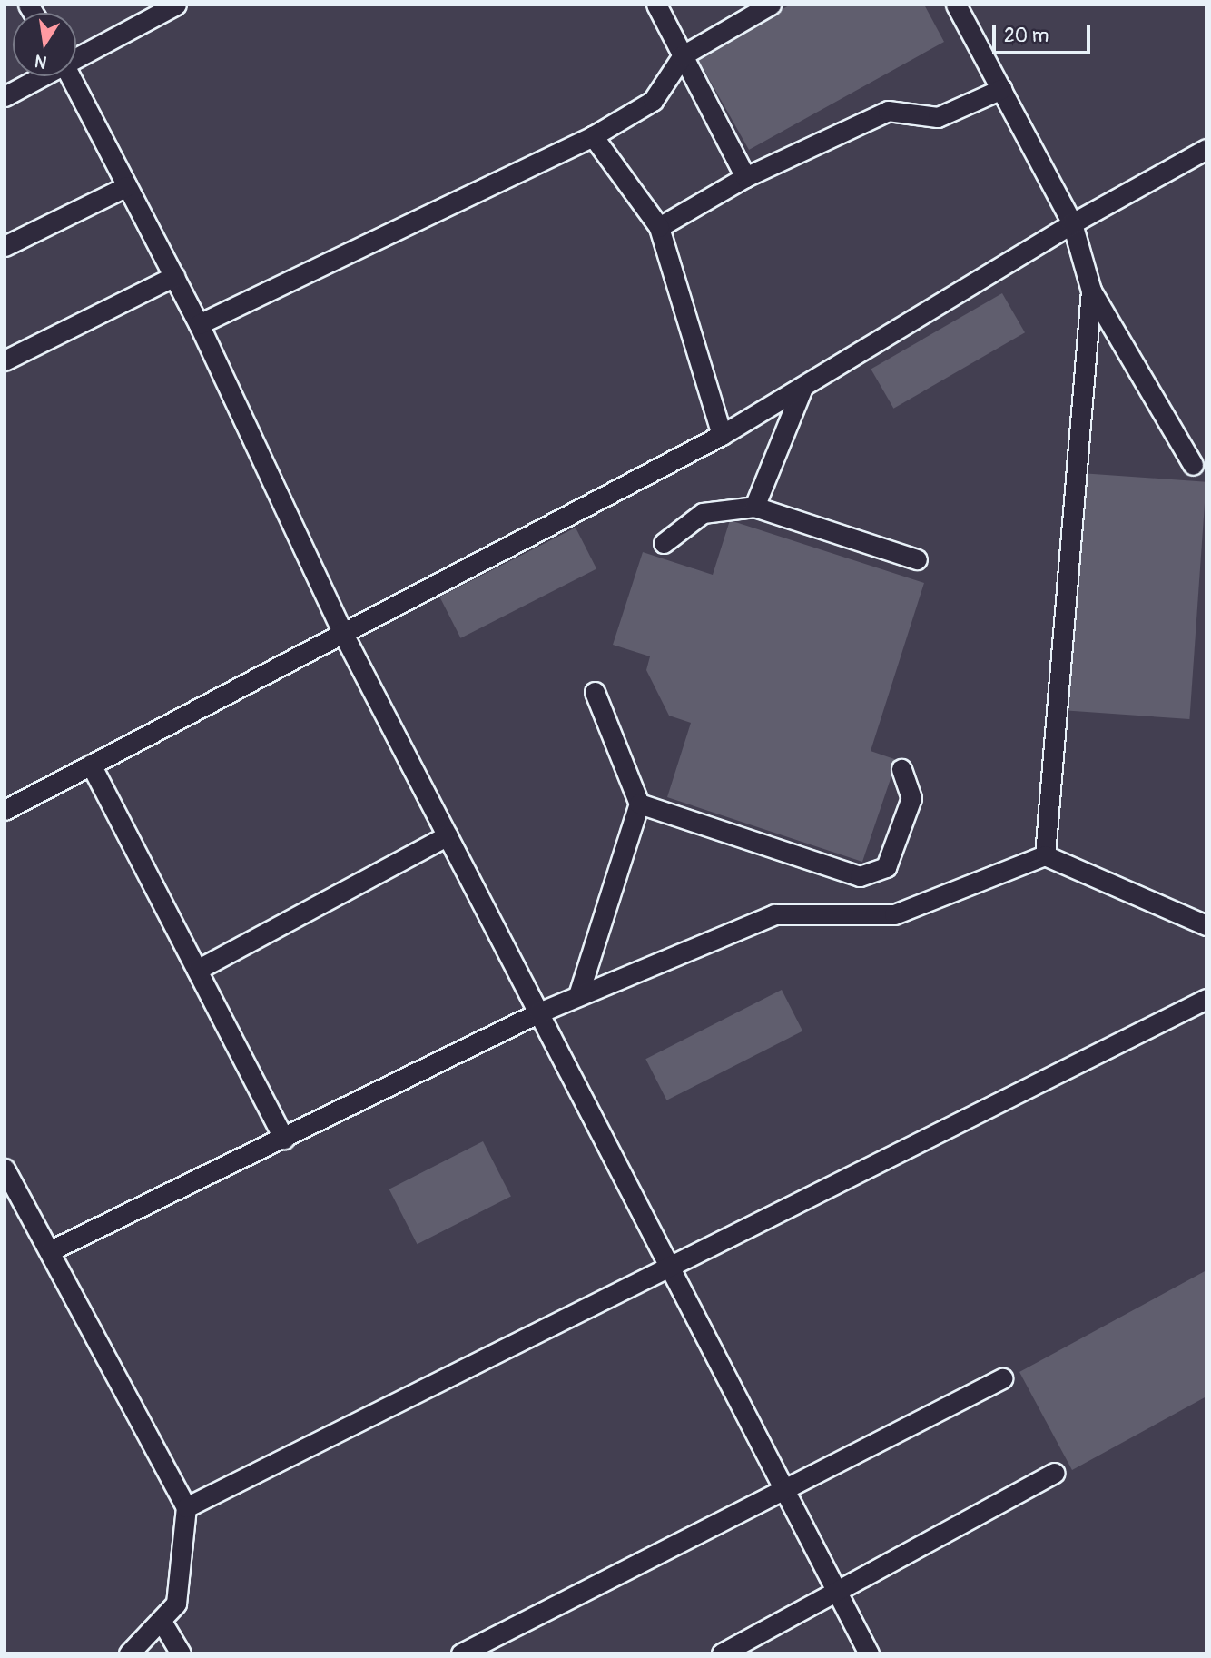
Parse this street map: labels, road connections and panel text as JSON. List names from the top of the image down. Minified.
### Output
{"scale_bar":"20 m","north":"bottom"}
